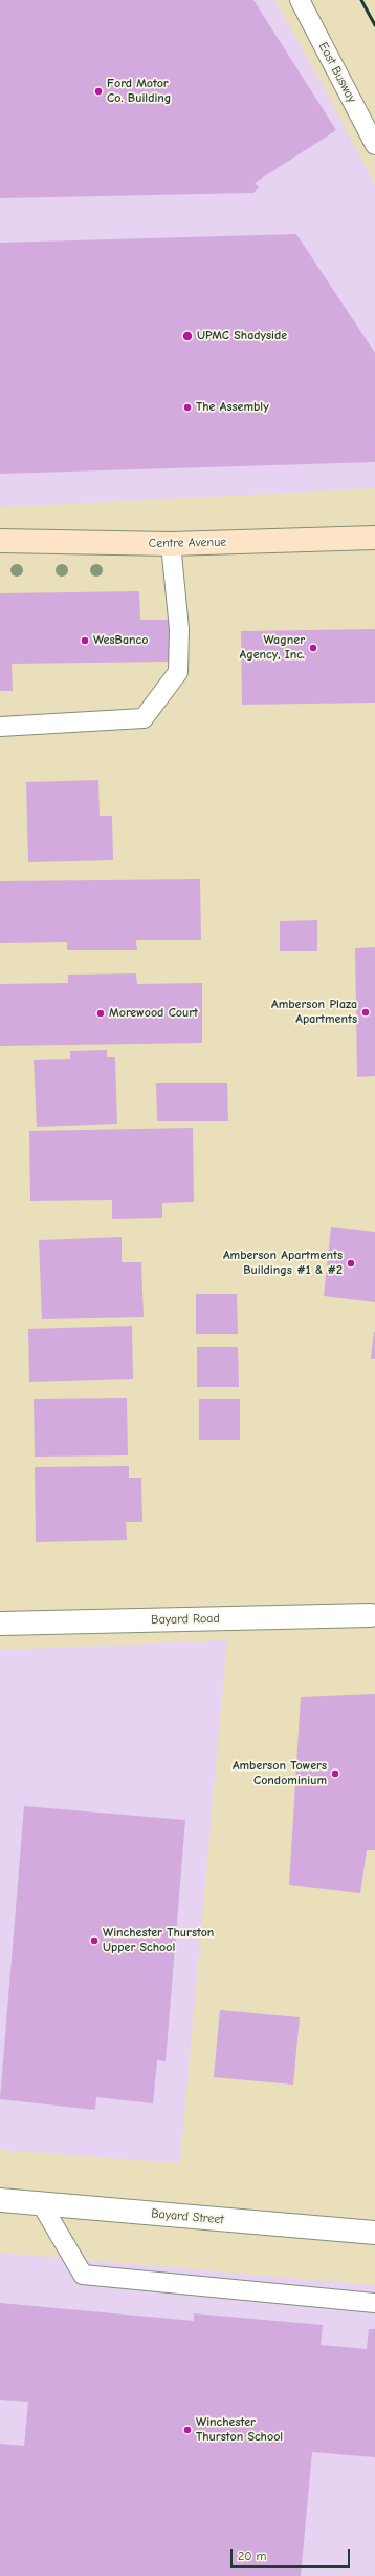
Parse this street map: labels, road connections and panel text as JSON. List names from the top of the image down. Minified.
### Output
{"streets":{"main road":["Centre Avenue"],"street":["Bayard Road","Bayard Street"],"lane":["East Busway"]},"places":["Ford Motor Co. Building","UPMC Shadyside","The Assembly","WesBanco","Wagner Agency, Inc.","Amberson Plaza Apartments","Morewood Court","Amberson Apartments Buildings #1 & #2","Amberson Towers Condominium","Winchester Thurston Upper School","Winchester Thurston School"],"scale_bar":"20 m"}
